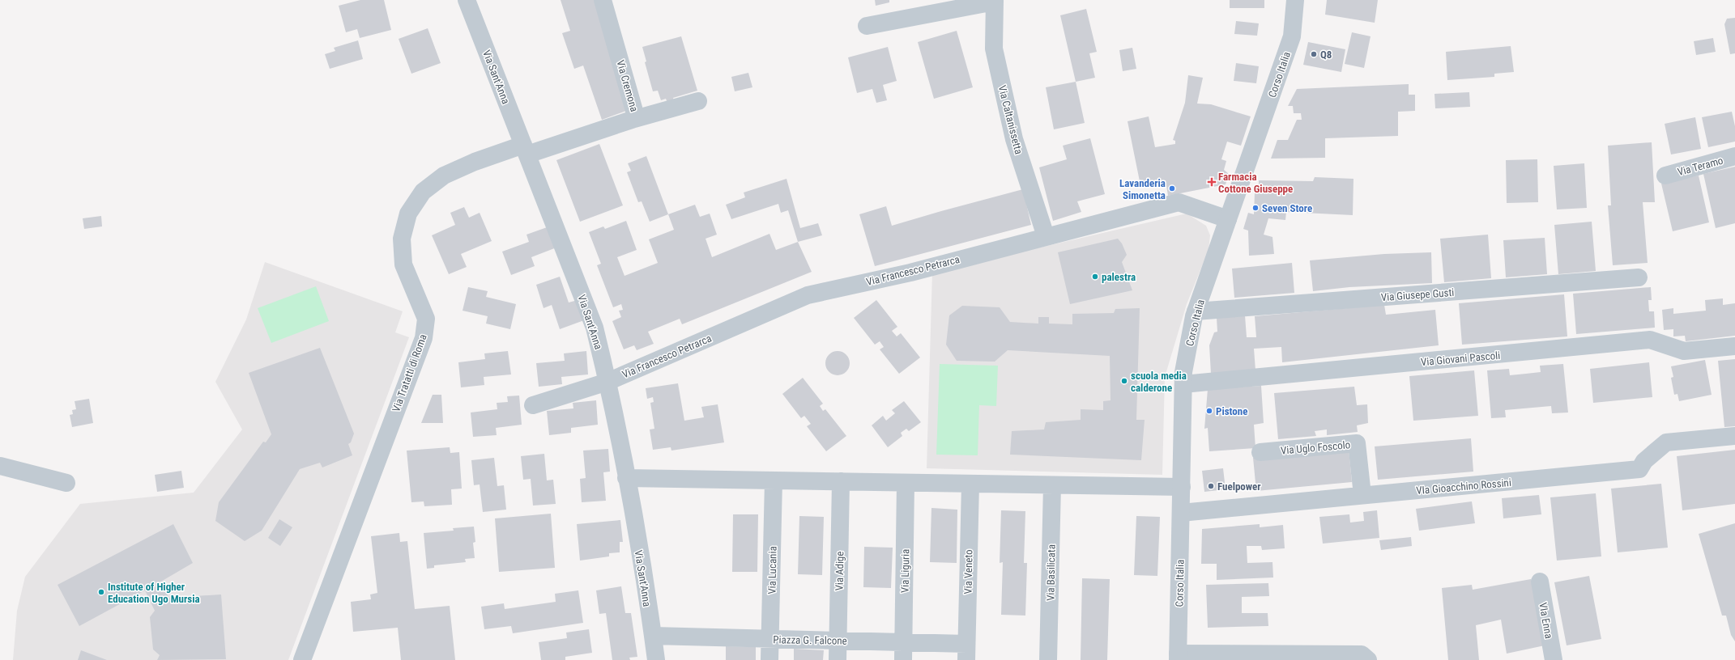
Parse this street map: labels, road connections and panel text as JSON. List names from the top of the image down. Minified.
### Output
{"streets":{"street":["Corso Italia","Via Sant'Anna","Via Cremona","Via Caltanissetta","Via Teramo","Via Francesco Petrarca","Via Giusepe Gusti","Via Giovani Pascoli","Via Tratatti di Roma","Via Uglo Foscolo","VIa Gioacchino Rossini","Via Lucania","Via Adige","Via Liguria","Via Veneto","Via Basilicata","VIa Enna","Piazza G. Falcone"]},"crossings":[["Corso Italia","Via Francesco Petrarca"],["Corso Italia","Via Giusepe Gusti"],["Corso Italia","Via Giovani Pascoli"],["Corso Italia","VIa Gioacchino Rossini"],["Via Sant'Anna","Via Cremona"],["Via Sant'Anna","Via Francesco Petrarca"],["Via Sant'Anna","Via Tratatti di Roma"],["Via Sant'Anna","Piazza G. Falcone"],["Via Cremona","Via Tratatti di Roma"],["Via Caltanissetta","Via Francesco Petrarca"],["Via Uglo Foscolo","VIa Gioacchino Rossini"],["Via Lucania","Piazza G. Falcone"],["Via Adige","Piazza G. Falcone"],["Via Liguria","Piazza G. Falcone"],["Via Veneto","Piazza G. Falcone"]],"places":{"other":["Q8","Lavanderia Simonetta","Seven Store","palestra","scuola media calderone","Pistone","Fuelpower","Institute of Higher Education Ugo Mursia"],"health":["Farmacia Cottone Giuseppe"]}}
